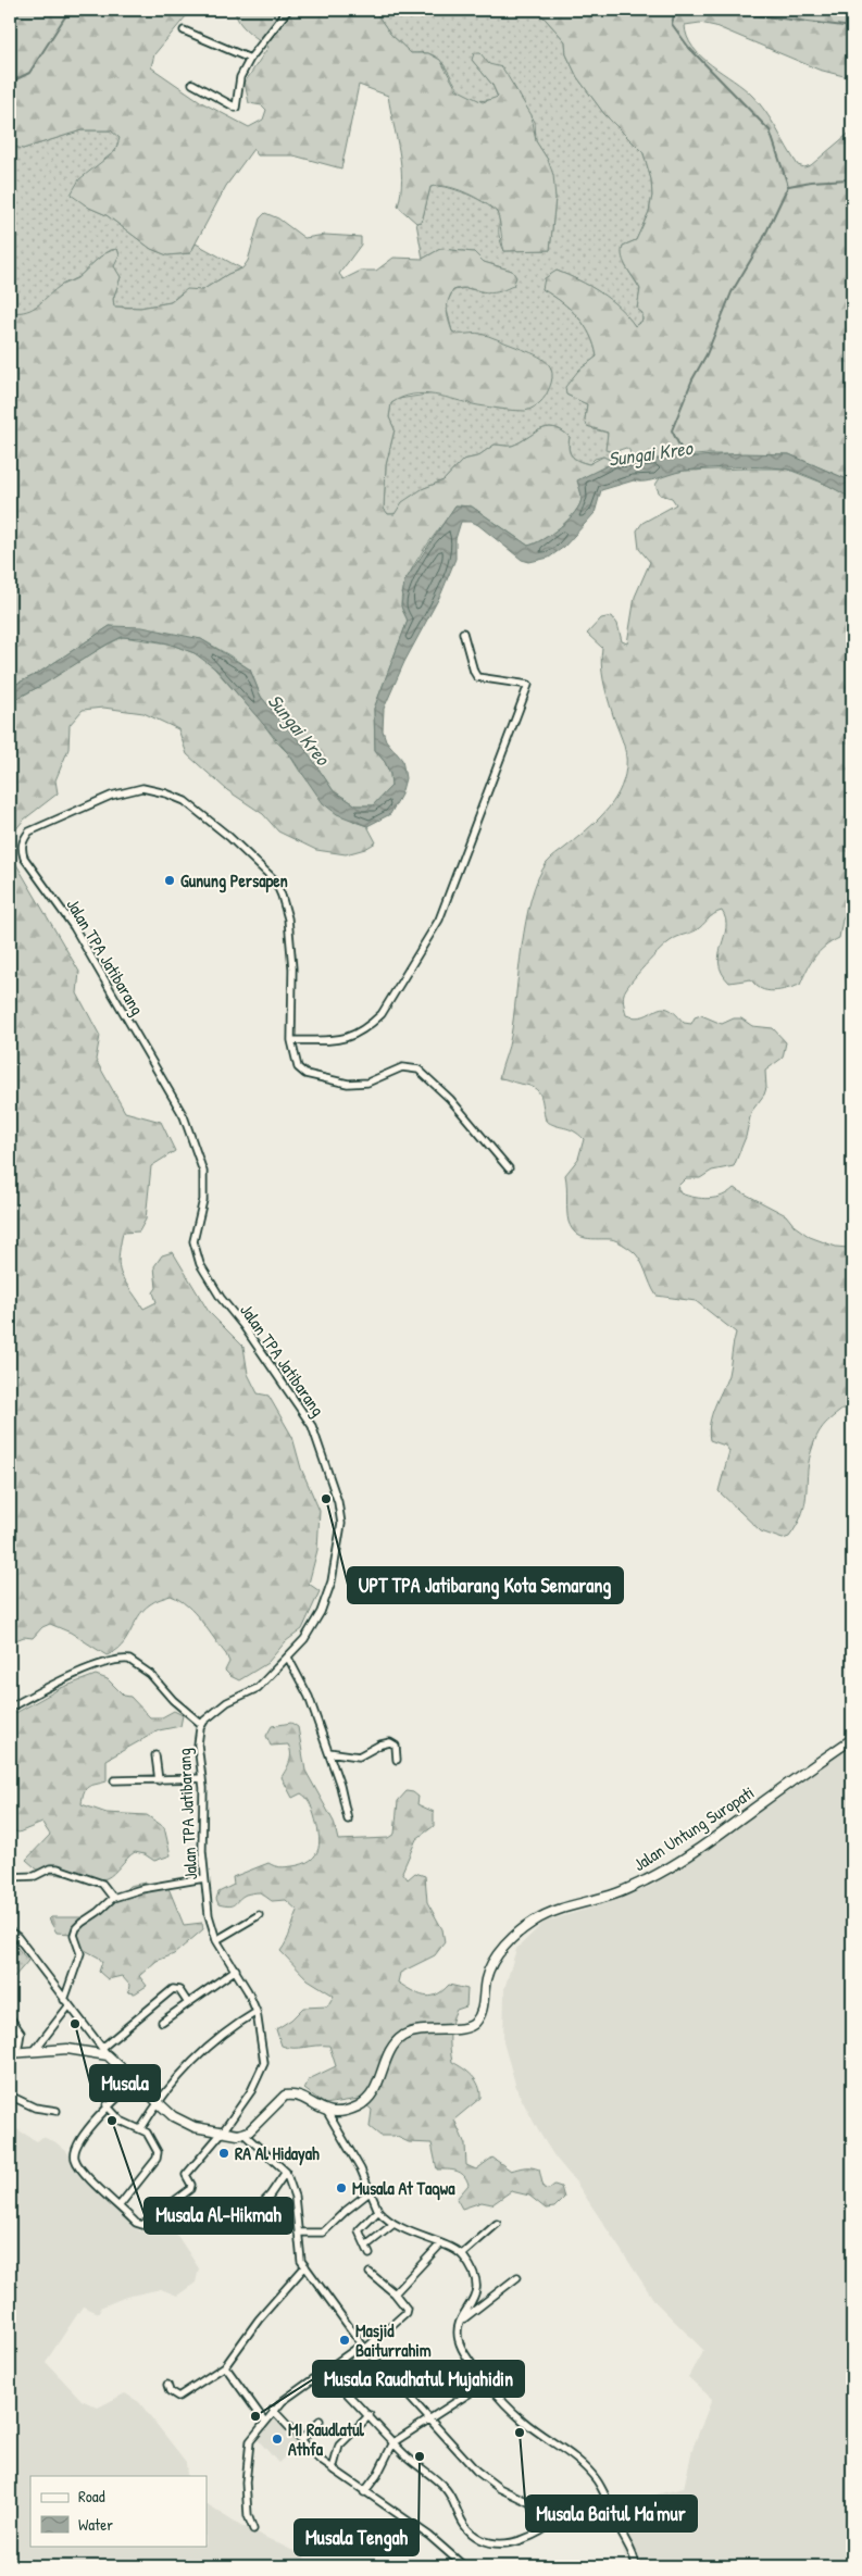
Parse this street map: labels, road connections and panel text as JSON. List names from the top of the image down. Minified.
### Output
{"streets":{"main road":["Jalan Untung Suropati"],"street":["Jalan TPA Jatibarang"]},"water":["Sungai Kreo"],"places":["Gunung Persapen","UPT TPA Jatibarang Kota Semarang","Musala","Musala Al-Hikmah","RA Al Hidayah","Musala At Taqwa","Masjid Baiturrahim","Musala Raudhatul Mujahidin","Musala Baitul Ma'mur","MI Raudlatul Athfa","Musala Tengah"],"legend":["Road","Water"]}
